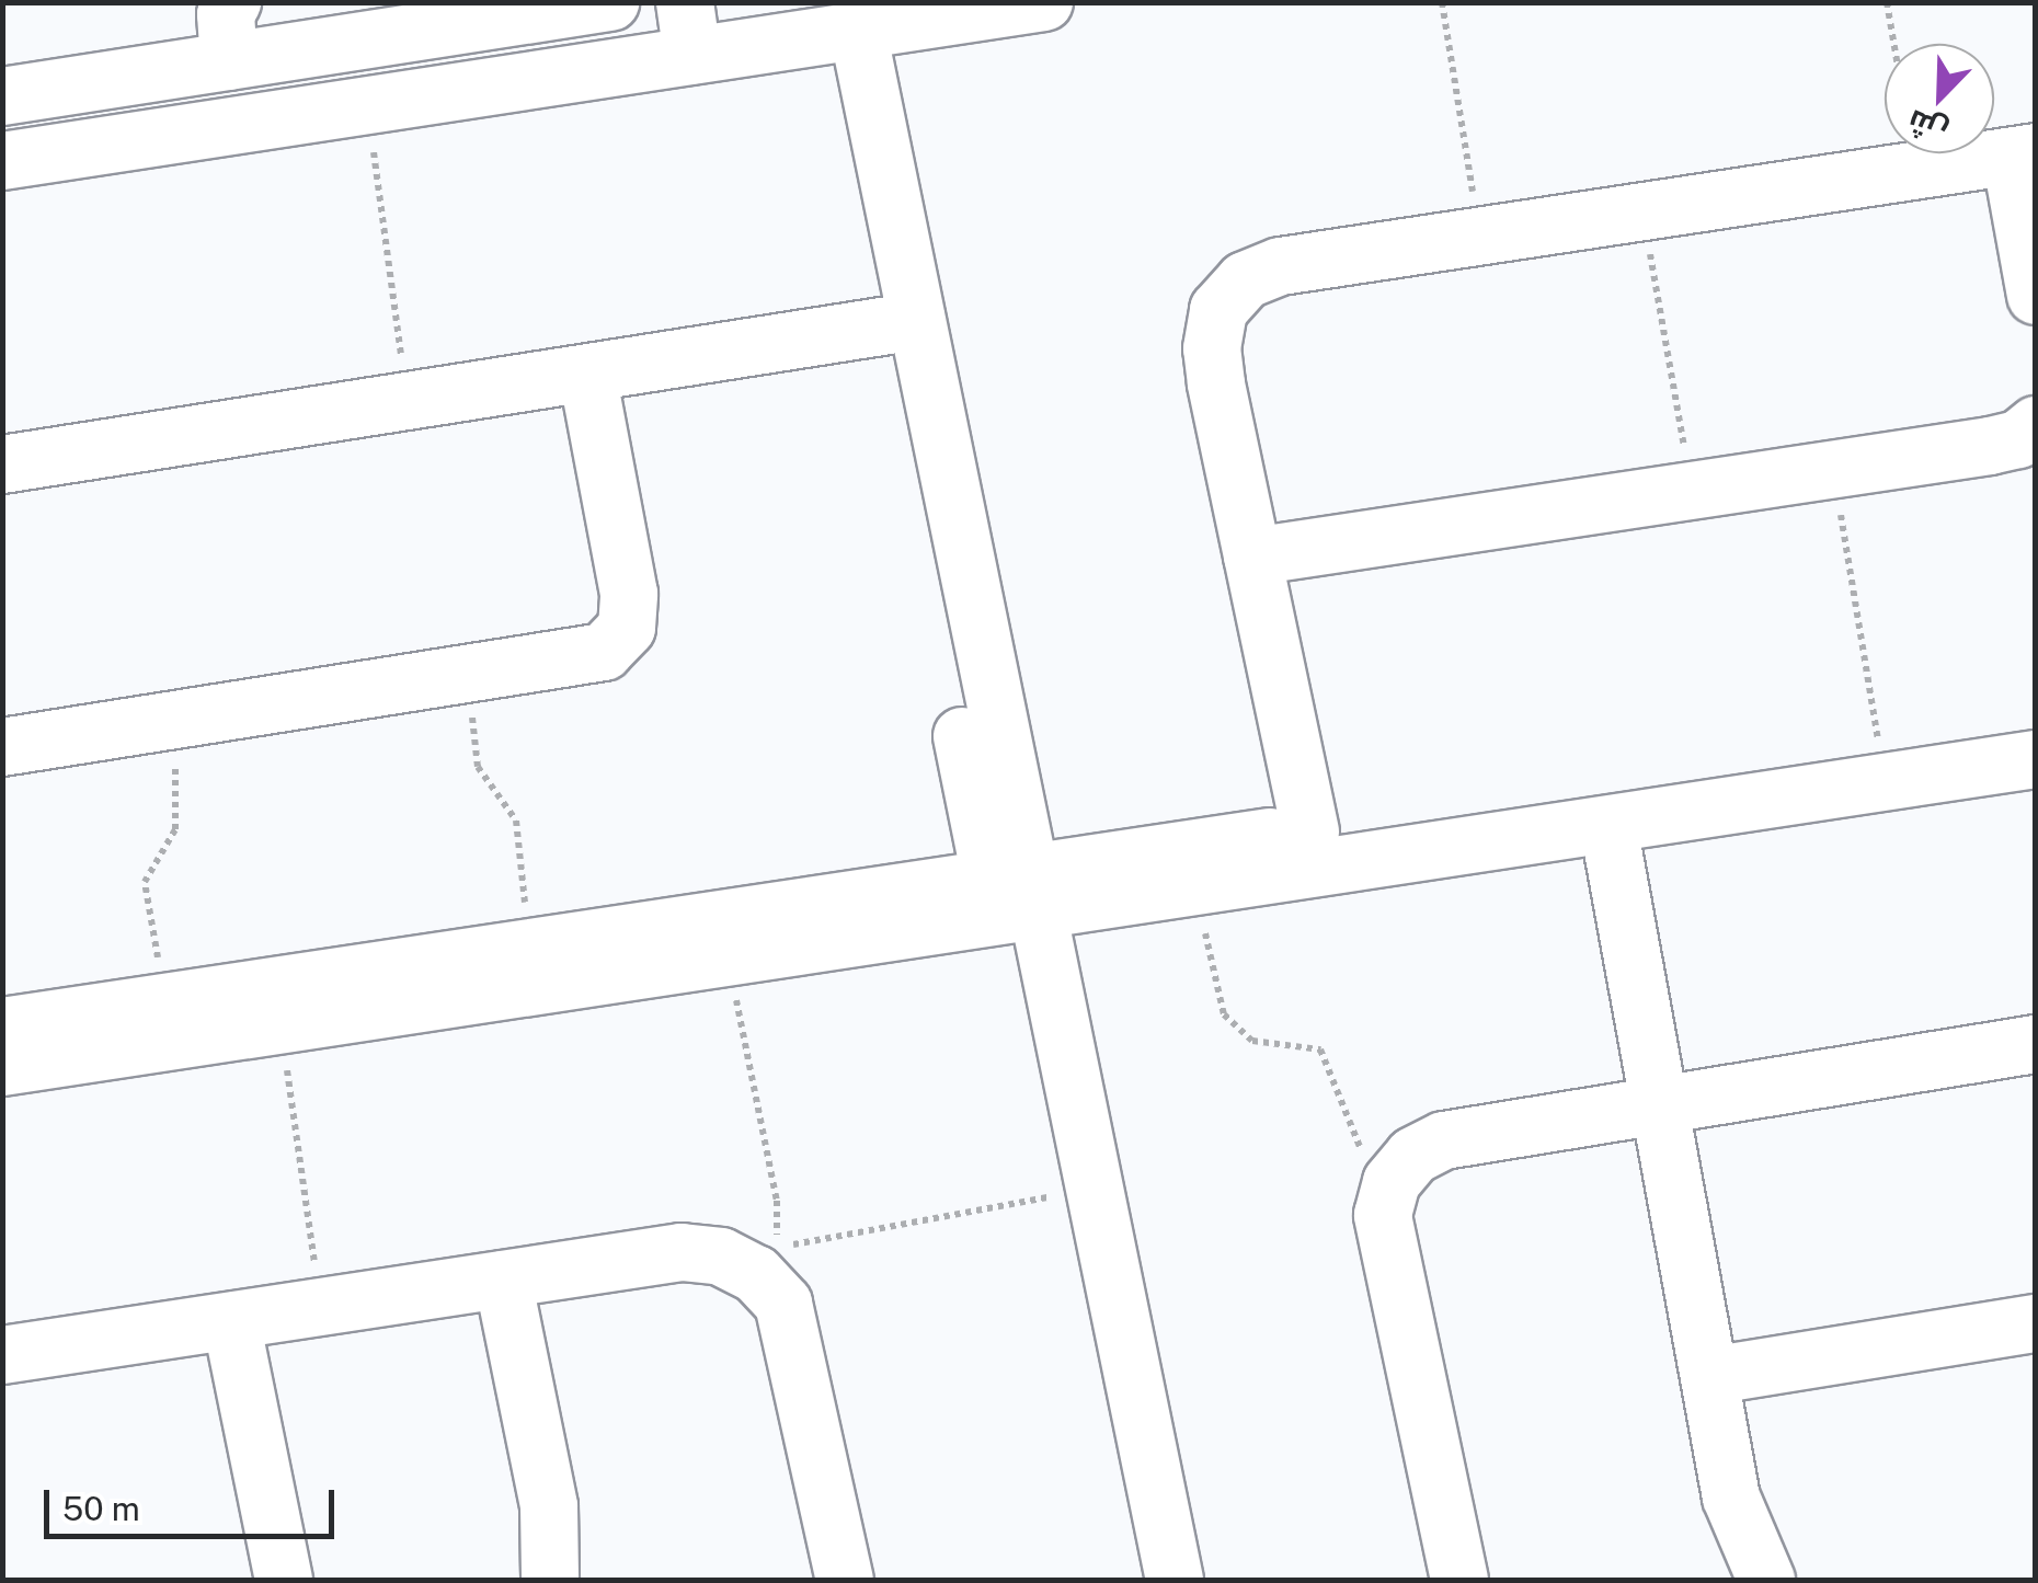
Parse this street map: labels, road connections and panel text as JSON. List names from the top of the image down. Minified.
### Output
{"scale_bar":"50 m","north":"bottom left"}
